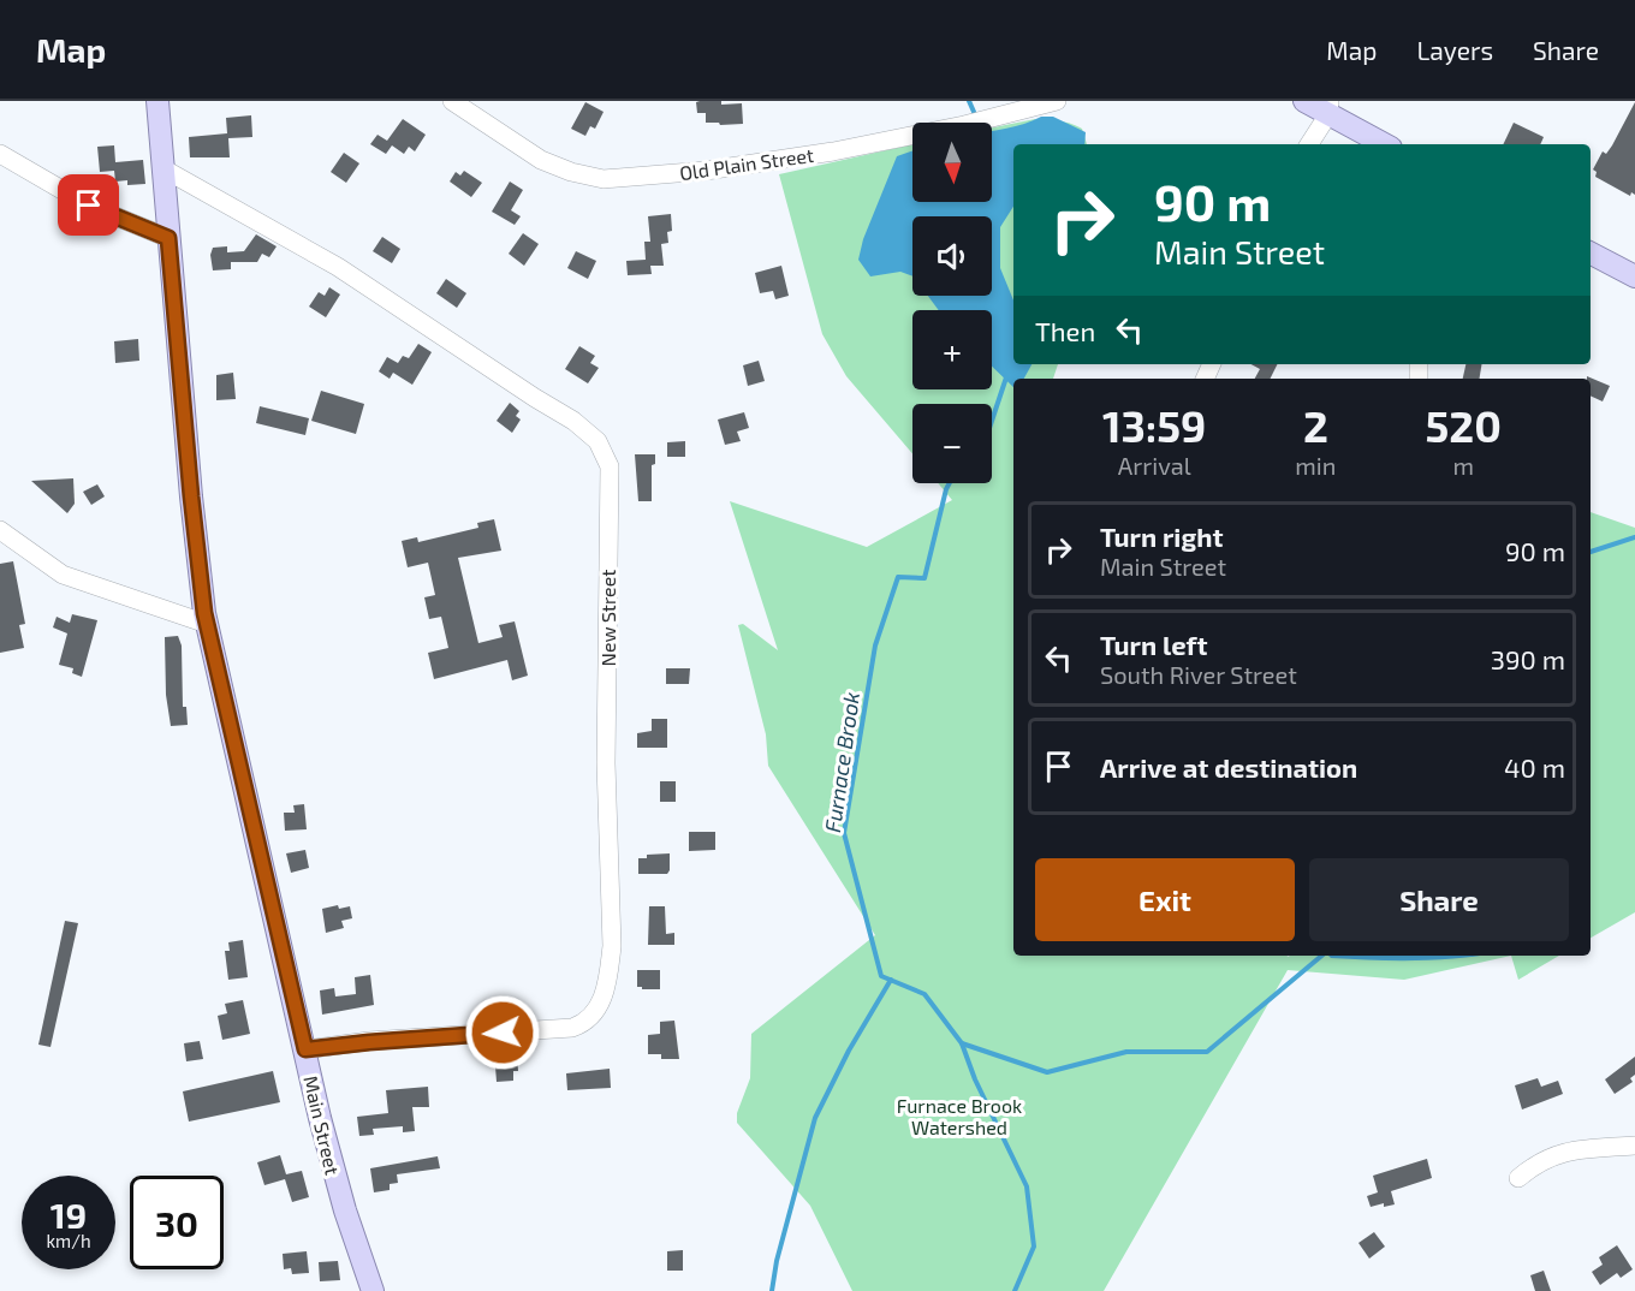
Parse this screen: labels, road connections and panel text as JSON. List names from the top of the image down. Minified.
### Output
{"streets":{"main road":["Main Street"],"street":["Old Plain Street","New Street"]},"crossings":[["New Street","Main Street"]],"water":["Furnace Brook"],"parks":["Furnace Brook Watershed"],"north":"bottom","page":{"header":"Map","nav":["Map","Layers","Share"],"map_buttons":["+","−"],"turn":["90 m","Main Street"],"then":"Then","eta":["13:59","Arrival","2","min","520","m"],"list":[{"name":"Turn right","note":"Main Street","value":"90 m"},{"name":"Turn left","note":"South River Street","value":"390 m"},{"name":"Arrive at destination","value":"40 m"}],"buttons":["Exit","Share"],"speed":"19 km/h","limit":"30"}}
